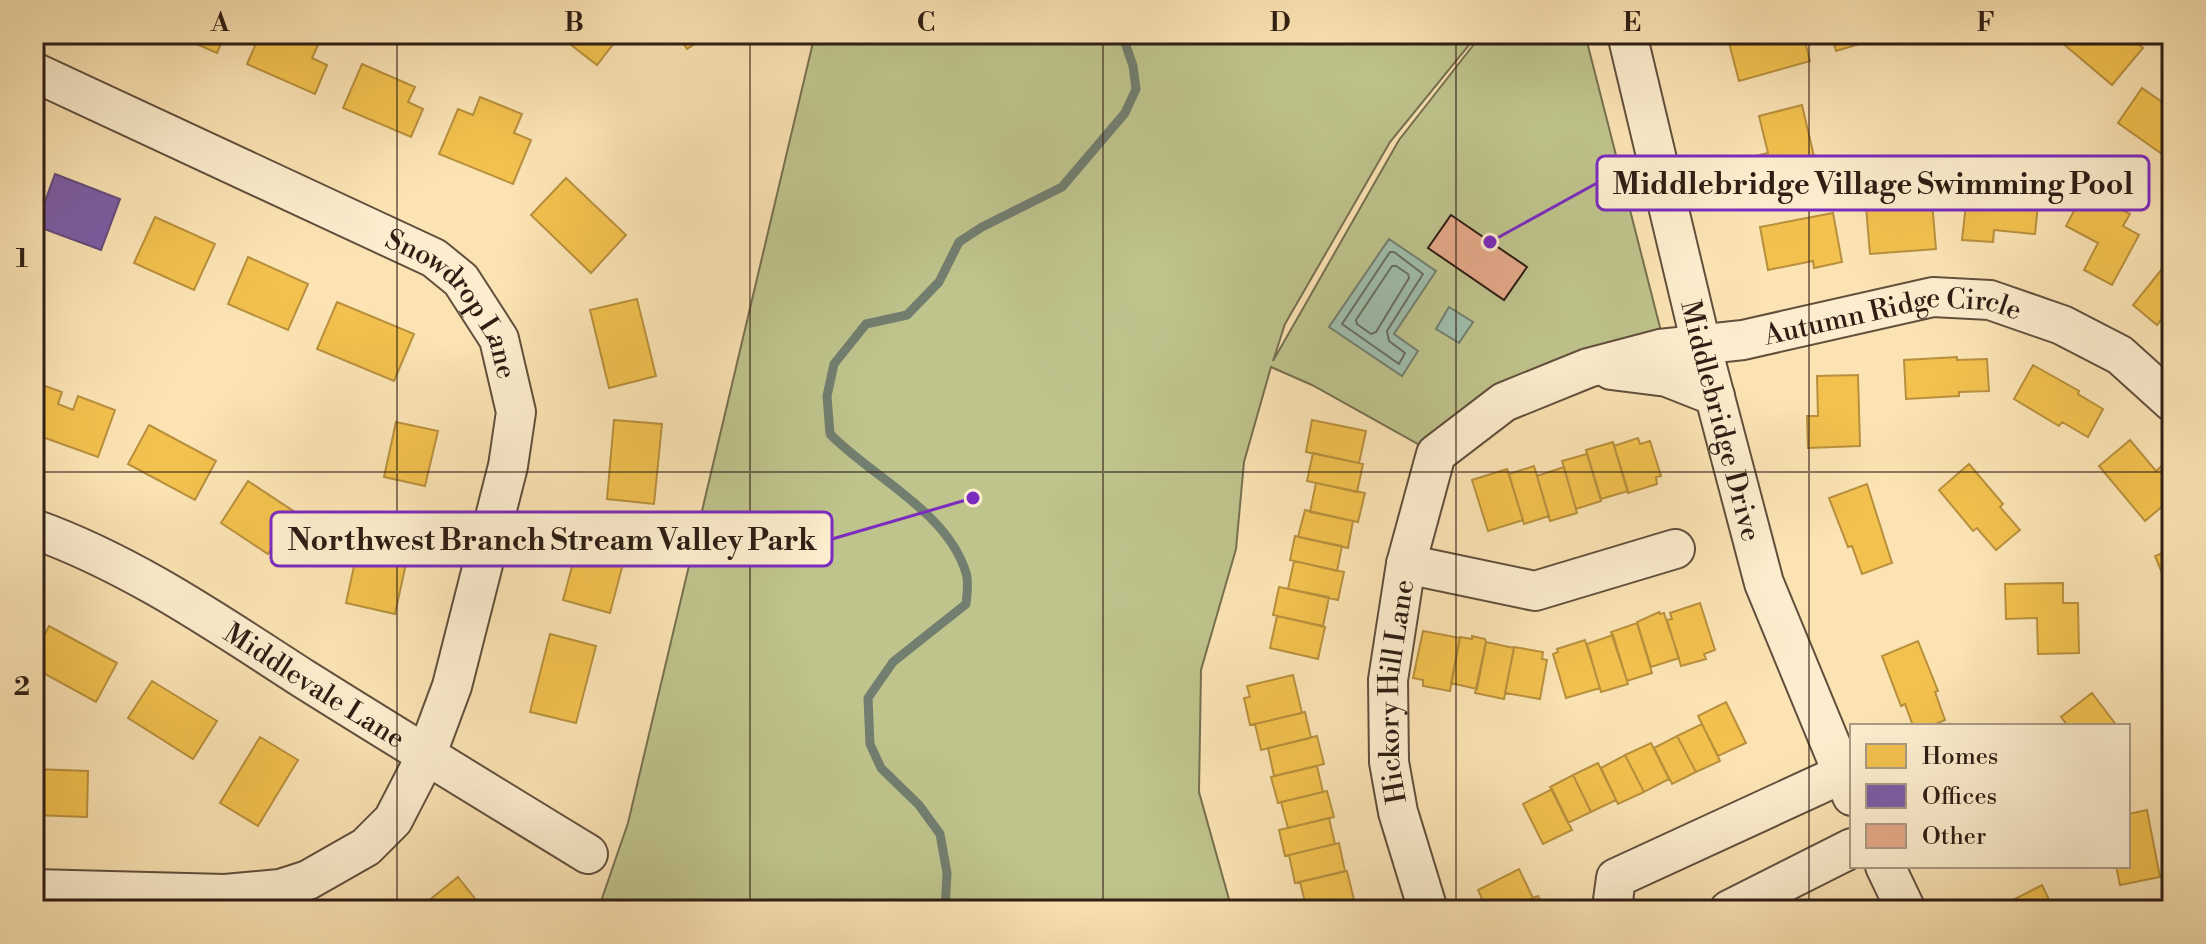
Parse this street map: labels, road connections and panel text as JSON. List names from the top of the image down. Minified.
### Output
{"streets":{"street":["Snowdrop Lane","Autumn Ridge Circle","Middlebridge Drive","Middlevale Lane","Hickory Hill Lane"]},"crossings":[["Snowdrop Lane","Middlevale Lane"],["Autumn Ridge Circle","Middlebridge Drive"],["Autumn Ridge Circle","Hickory Hill Lane"]],"places":["Middlebridge Village Swimming Pool","Northwest Branch Stream Valley Park"],"legend":["Homes","Offices","Other"],"grid":{"columns":["A","B","C","D","E","F"],"rows":["1","2"]}}
